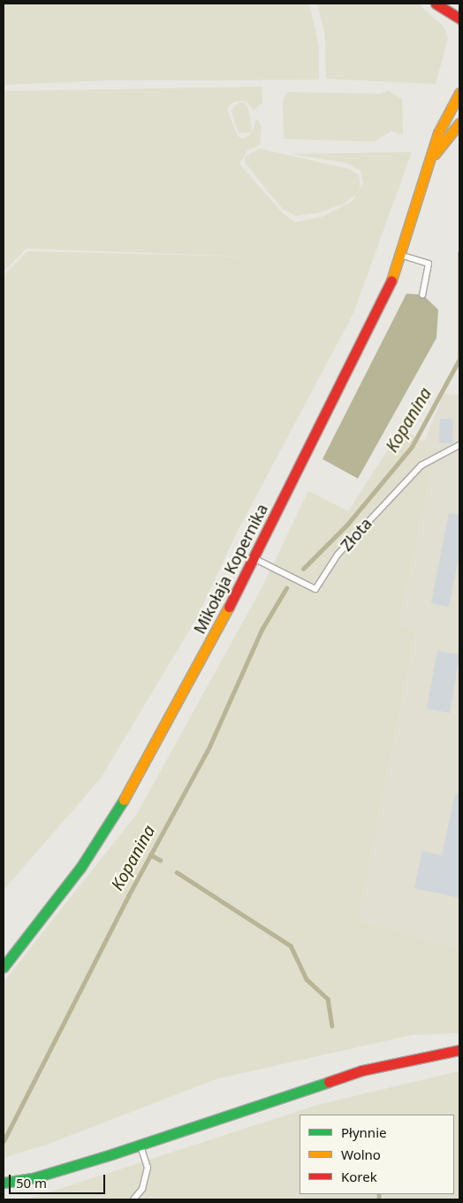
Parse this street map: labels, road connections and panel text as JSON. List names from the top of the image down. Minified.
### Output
{"streets":{"street":["Mikołaja Kopernika"],"lane":["Złota"]},"crossings":[["Złota","Mikołaja Kopernika"]],"water":["Kopanina"],"legend":["Płynnie","Wolno","Korek"],"scale_bar":"50 m"}
